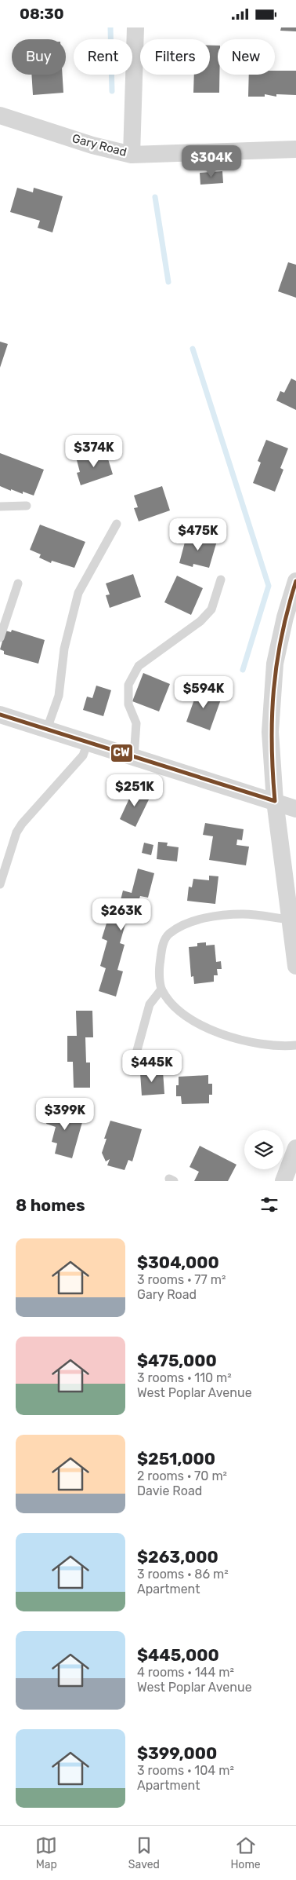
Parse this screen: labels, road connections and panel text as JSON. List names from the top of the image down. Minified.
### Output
{"streets":{"street":["Gary Road"]},"lines":["transit line CW"],"page":{"status":"08:30","chip":["Buy","Rent","Filters","New"],"price":["$304K","$374K","$475K","$594K","$251K","$263K","$445K","$399K"],"heading":"8 homes","list":[{"name":"$304,000","note":"3 rooms · 77 m² · Gary Road"},{"name":"$475,000","note":"3 rooms · 110 m² · West Poplar Avenue"},{"name":"$251,000","note":"2 rooms · 70 m² · Davie Road"},{"name":"$263,000","note":"3 rooms · 86 m² · Apartment"},{"name":"$445,000","note":"4 rooms · 144 m² · West Poplar Avenue"},{"name":"$399,000","note":"3 rooms · 104 m² · Apartment"}],"tabs":["Map","Saved","Home"]}}
